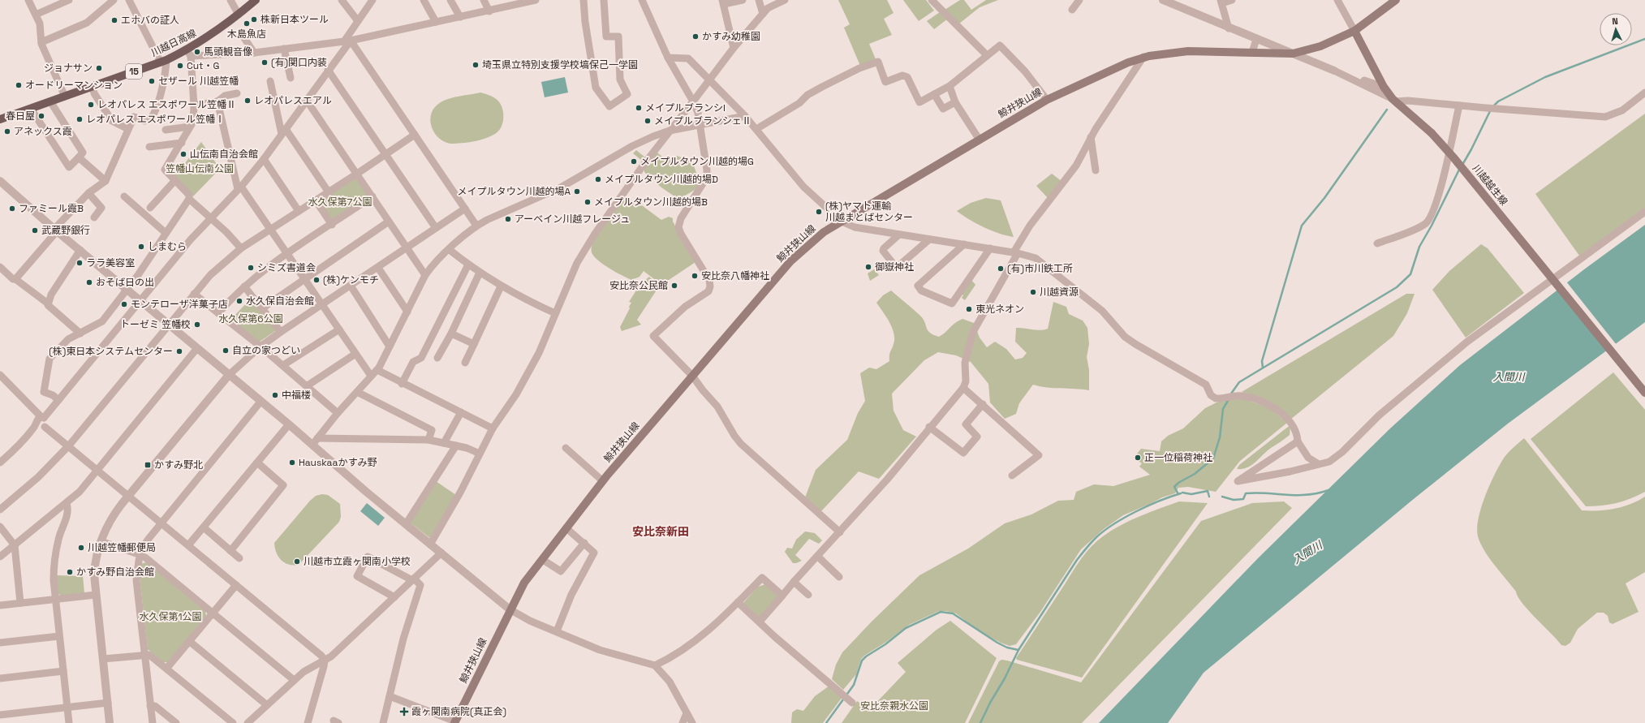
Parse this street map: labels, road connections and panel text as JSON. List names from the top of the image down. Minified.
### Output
{"streets":{"main road":["川越日高線","15","鯨井狭山線","川越越生線"]},"crossings":[["鯨井狭山線","川越越生線"]],"districts":["安比奈新田"],"water":["入間川"],"parks":["笠幡山伝南公園","水久保第7公園","水久保第6公園","水久保第1公園","安比奈親水公園"],"places":{"other":["株新日本ツール","エホバの証人","木島魚店","かすみ幼稚園","馬頭観音像","(有)関口内装","埼玉県立特別支援学校塙保己一学園","Cut・G","ジョナサン","セザール 川越笠幡","オードリーマンション","レオパレスエアル","レオパレス エスポワール笠幡Ⅱ","メイプルブランシI","春日屋","レオパレス エスポワール笠幡Ⅰ","メイプルブランシェⅡ","アネックス霞","山伝南自治会館","メイプルタウン川越的場G","メイプルタウン川越的場D","メイプルタウン川越的場A","メイプルタウン川越的場B","ファミール霞B","(株)ヤマト運輸 川越まとばセンター","アーベイン川越フレージュ","武蔵野銀行","しまむら","ララ美容室","御嶽神社","シミズ書道会","(有)市川鉄工所","安比奈八幡神社","(株)ケンモチ","おそば日の出","安比奈公民館","川越資源","水久保自治会館","モンテローザ洋菓子店","東光ネオン","トーゼミ 笠幡校","自立の家つどい","(株)東日本システムセンター","中福楼","正一位稲荷神社","Hauskaaかすみ野","川越笠幡郵便局","川越市立霞ヶ関南小学校","かすみ野自治会館"],"transit":["かすみ野北"],"health":["霞ヶ関南病院(真正会)"]},"north":"top"}
